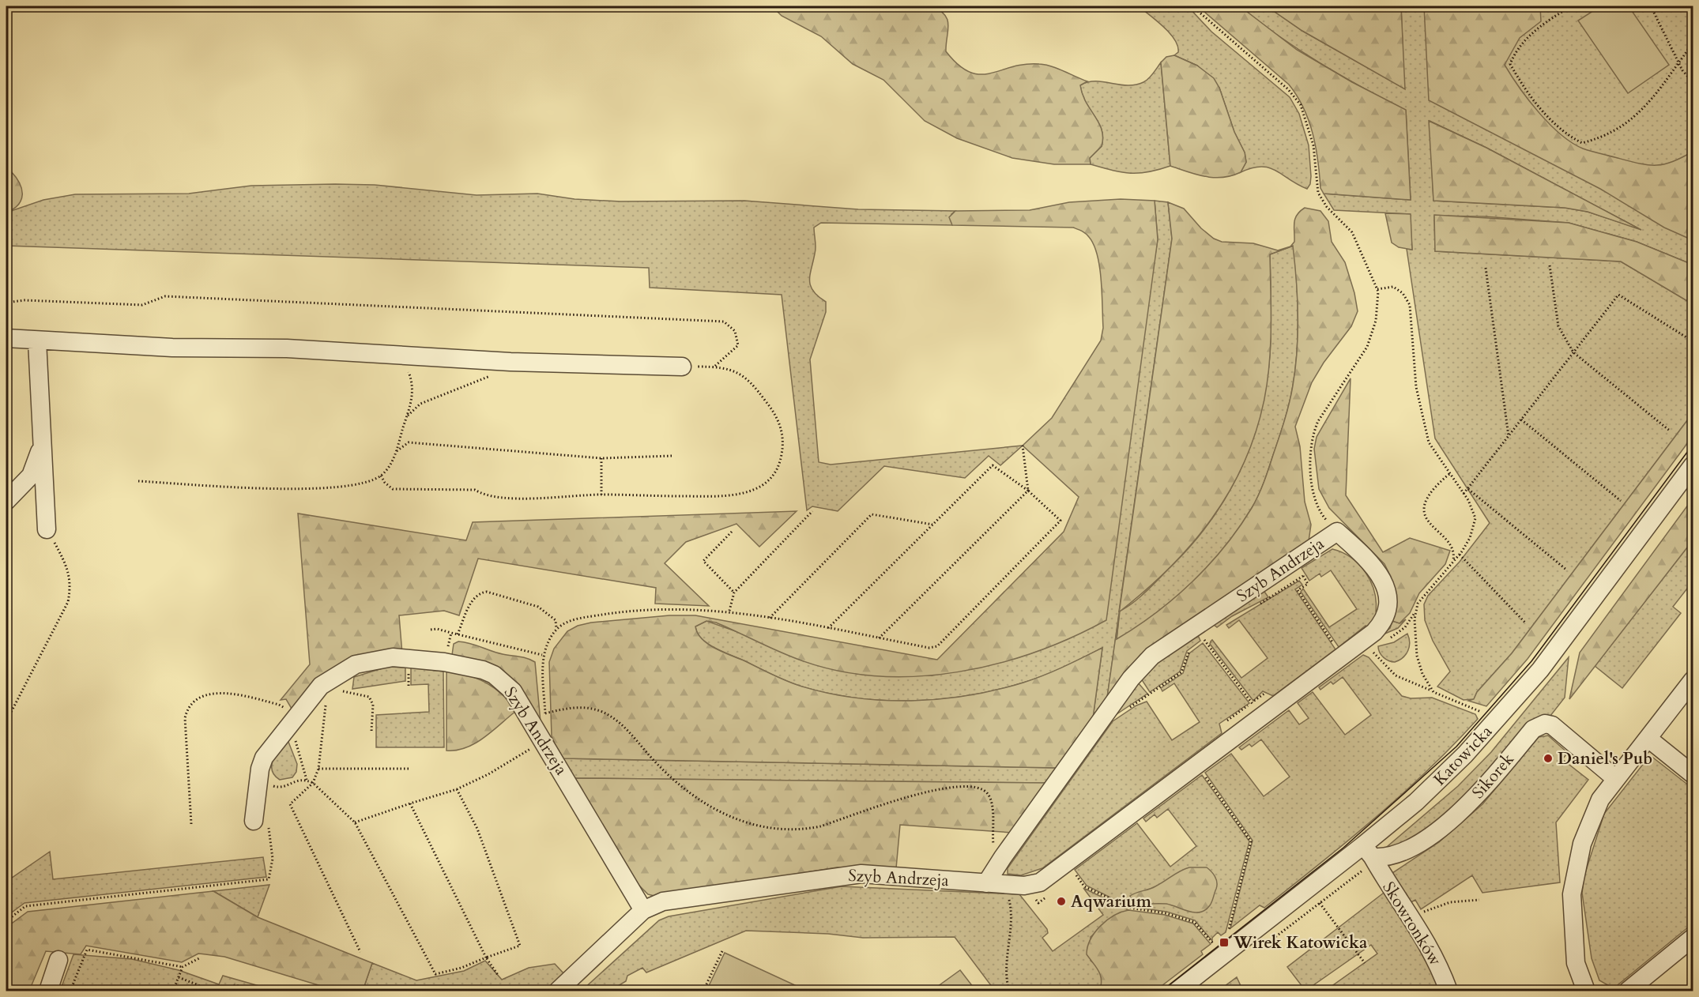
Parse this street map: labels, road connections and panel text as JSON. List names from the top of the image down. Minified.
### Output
{"streets":{"street":["Szyb Andrzeja","Katowicka","Sikorek","Skowronków"]},"crossings":[["Katowicka","Sikorek"],["Katowicka","Skowronków"],["Sikorek","Skowronków"]],"places":{"other":["Daniel's Pub","Aqwarium"],"transit":["Wirek Katowicka"]}}
